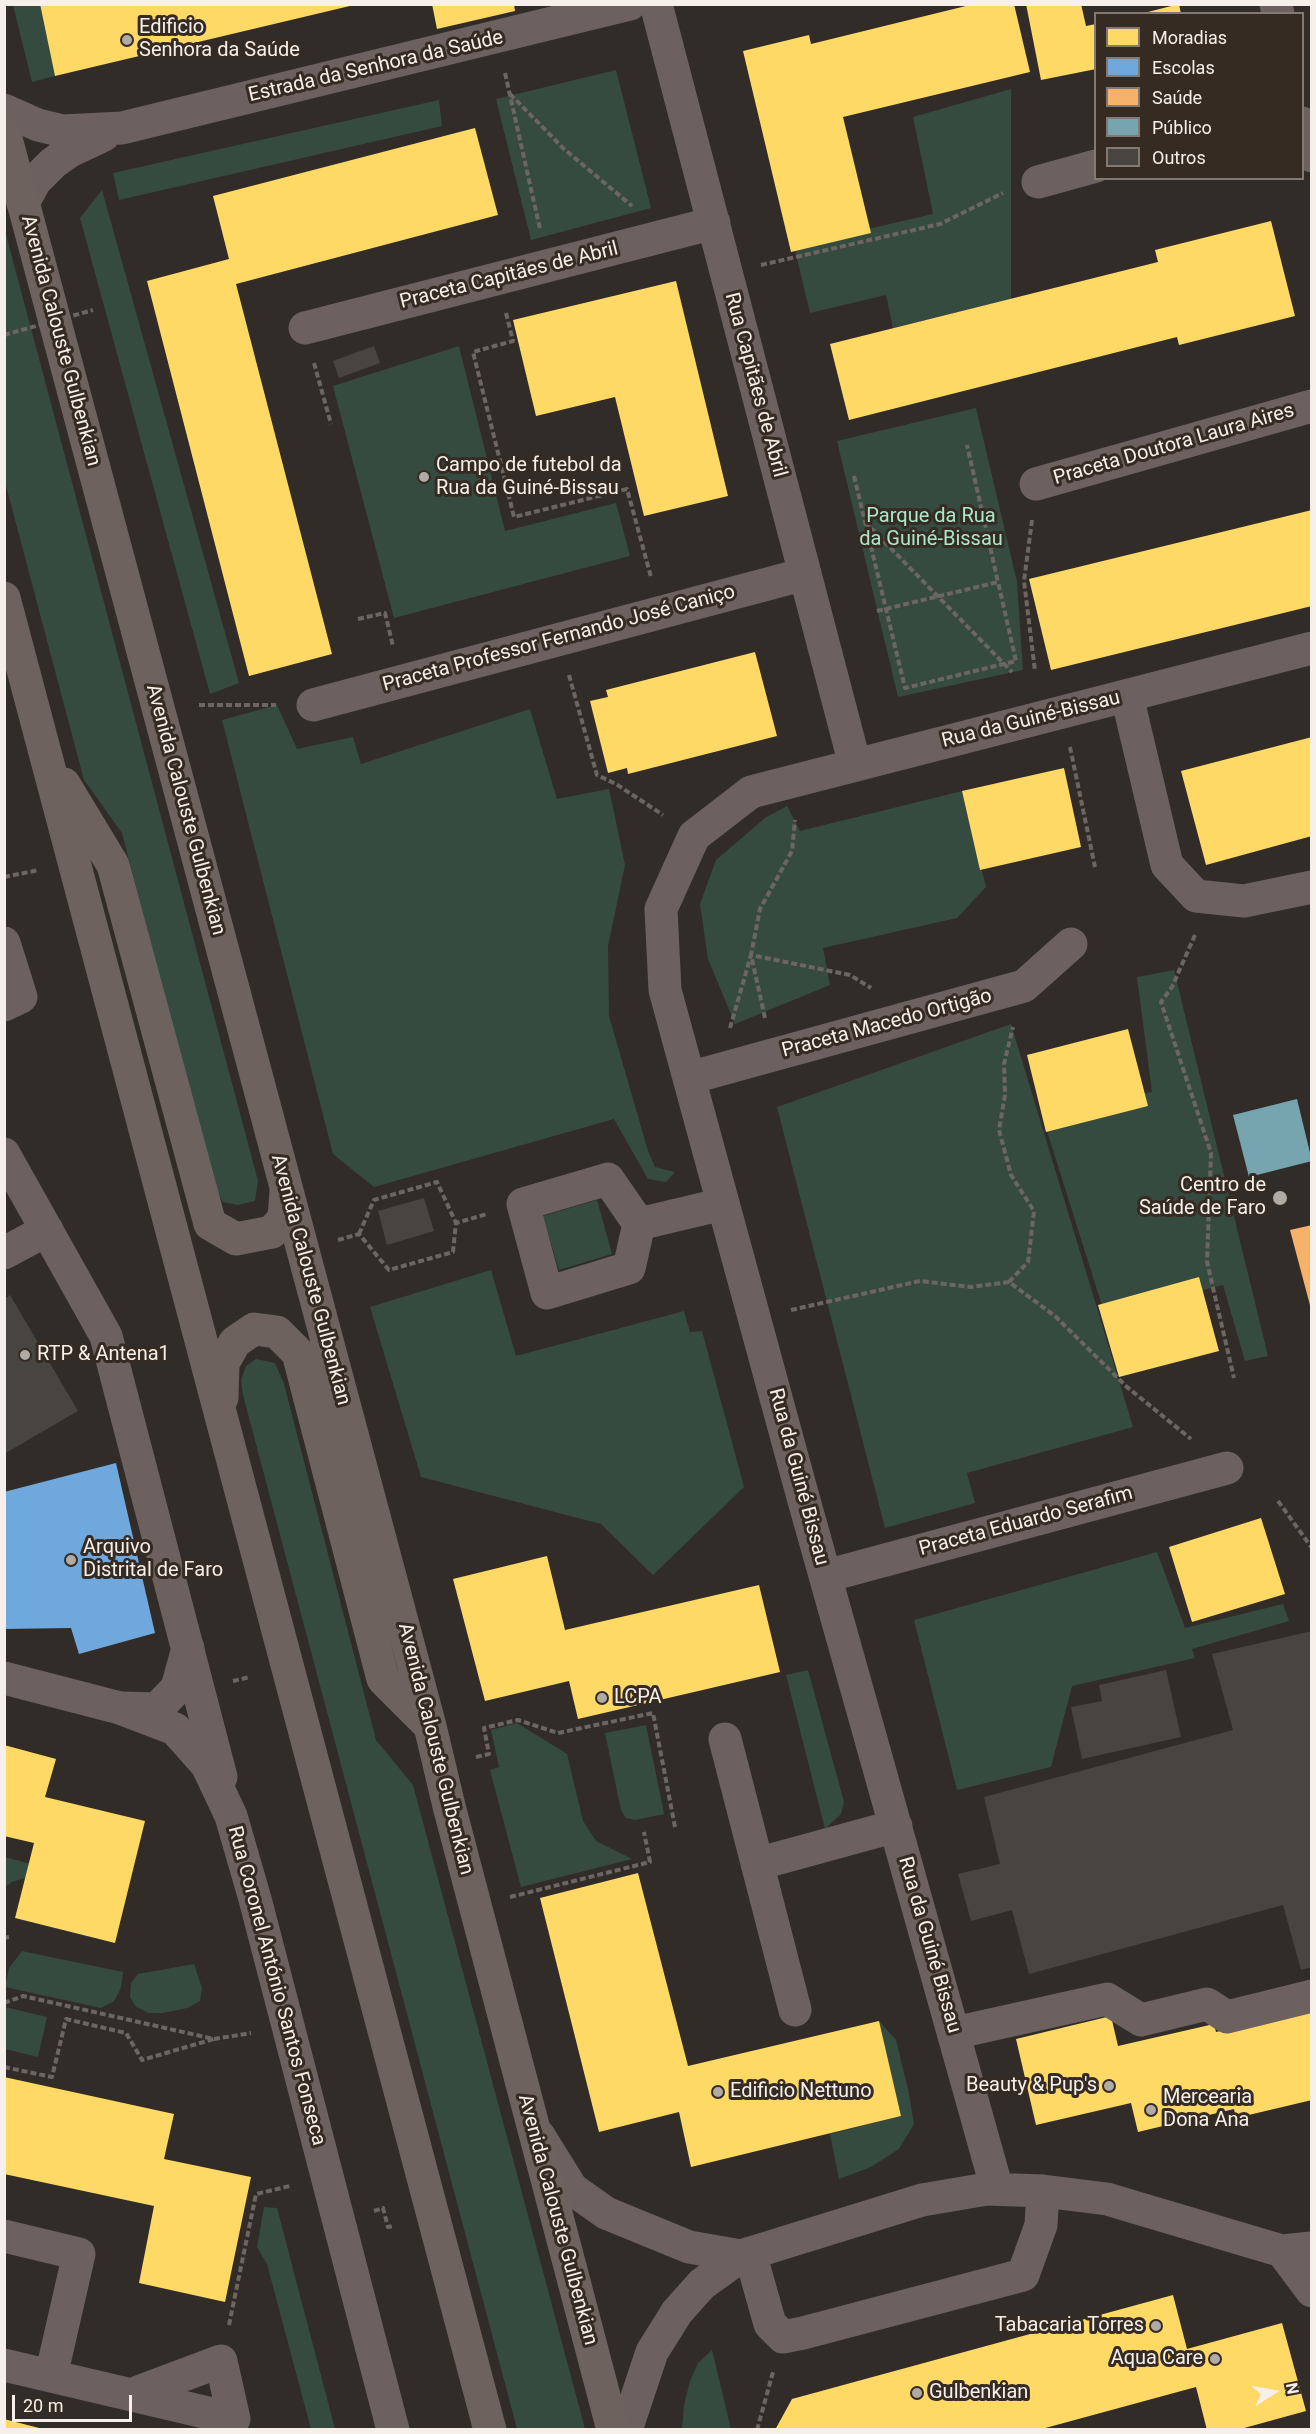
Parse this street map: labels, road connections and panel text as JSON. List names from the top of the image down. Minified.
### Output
{"streets":{"main road":["Avenida Calouste Gulbenkian"],"street":["Estrada da Senhora da Saúde","Praceta Capitães de Abril","Rua Capitães de Abril","Praceta Doutora Laura Aires","Praceta Professor Fernando José Caniço","Rua da Guiné-Bissau","Praceta Macedo Ortigão","Rua da Guiné Bissau","Praceta Eduardo Serafim","Rua Coronel António Santos Fonseca"]},"crossings":[["Praceta Capitães de Abril","Rua Capitães de Abril"],["Rua Capitães de Abril","Praceta Professor Fernando José Caniço"],["Rua Capitães de Abril","Rua da Guiné-Bissau"],["Rua da Guiné-Bissau","Rua da Guiné Bissau"],["Praceta Macedo Ortigão","Rua da Guiné Bissau"],["Rua da Guiné Bissau","Praceta Eduardo Serafim"]],"parks":["Parque da Rua da Guiné-Bissau"],"places":["Edificio Senhora da Saúde","Campo de futebol da Rua da Guiné-Bissau","Centro de Saúde de Faro","RTP & Antena1","Arquivo Distrital de Faro","LCPA","Beauty & Pup's","Edificio Nettuno","Mercearia Dona Ana","Tabacaria Torres","Aqua Care","Gulbenkian"],"legend":["Moradias","Escolas","Saúde","Público","Outros"],"scale_bar":"20 m","north":"right"}
